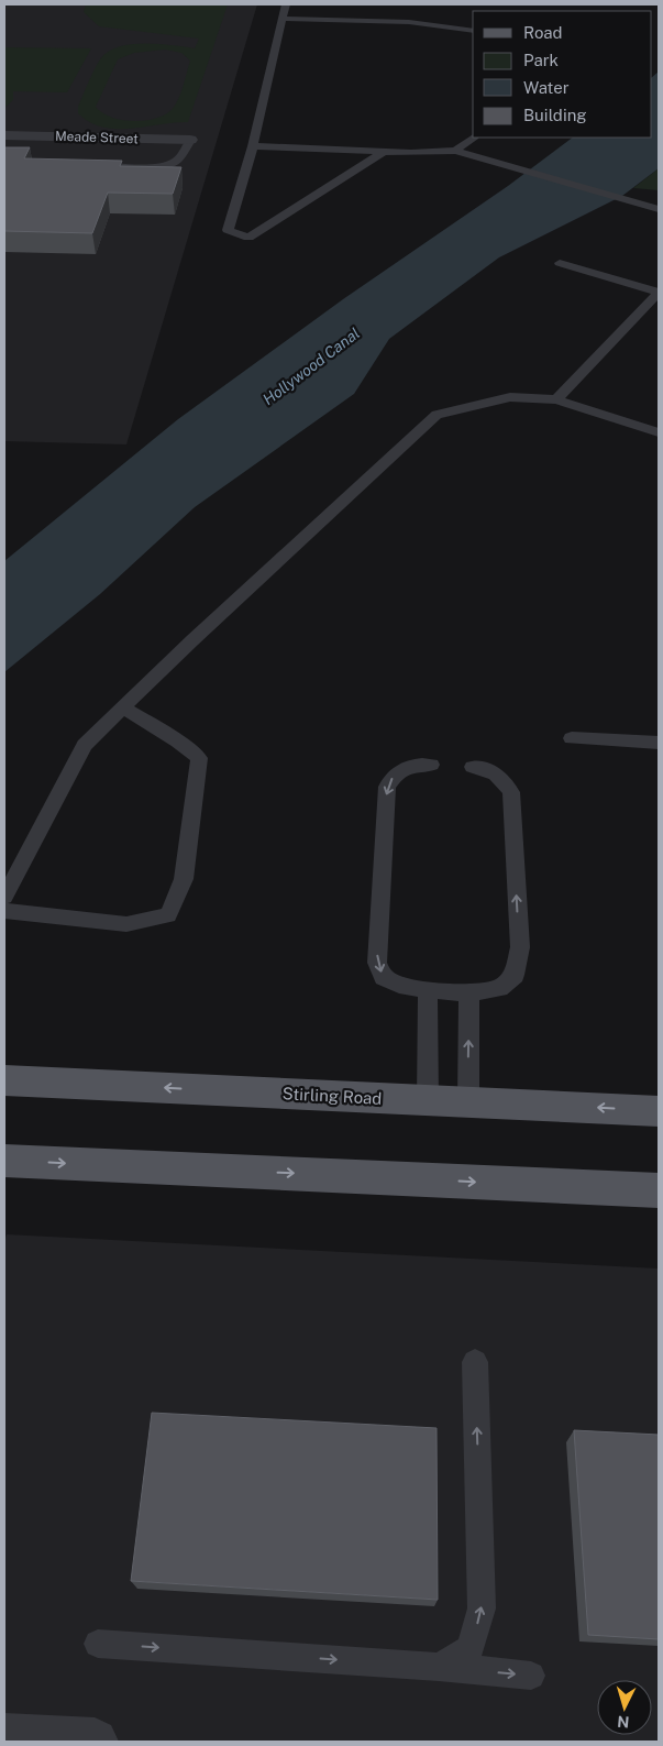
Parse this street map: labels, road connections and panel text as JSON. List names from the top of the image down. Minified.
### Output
{"streets":{"main road":["Stirling Road"],"street":["Meade Street"]},"water":["Hollywood Canal"],"legend":["Road","Park","Water","Building"],"north":"bottom"}
